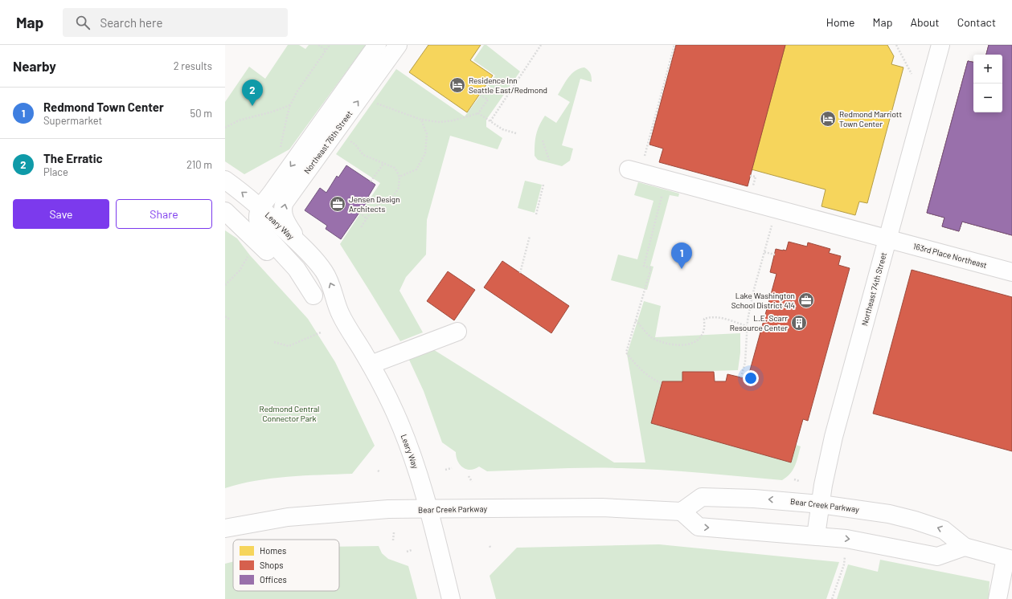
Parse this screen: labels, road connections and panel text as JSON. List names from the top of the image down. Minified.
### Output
{"streets":{"street":["Northeast 76th Street","Leary Way","163rd Place Northeast","Northeast 74th Street","Bear Creek Parkway"]},"crossings":[["Northeast 76th Street","Leary Way"],["Leary Way","Bear Creek Parkway"],["163rd Place Northeast","Northeast 74th Street"],["Northeast 74th Street","Bear Creek Parkway"]],"parks":["Redmond Central Connector Park"],"places":{"hotel":["Residence Inn Seattle East/Redmond","Redmond Marriott Town Center"],"office":["Jensen Design Architects","Lake Washington School District 414"],"building":["L.E. Scarr Resource Center"]},"legend":["Homes","Shops","Offices"],"page":{"header":"Map","search":"Search here","nav":["Home","Map","About","Contact"],"heading":["Nearby","2 results"],"map_buttons":["+","−"],"pins":["2","1"],"list":[{"mark":"1","name":"Redmond Town Center","note":"Supermarket","value":"50 m"},{"mark":"2","name":"The Erratic","note":"Place","value":"210 m"}],"buttons":["Save","Share"]}}
